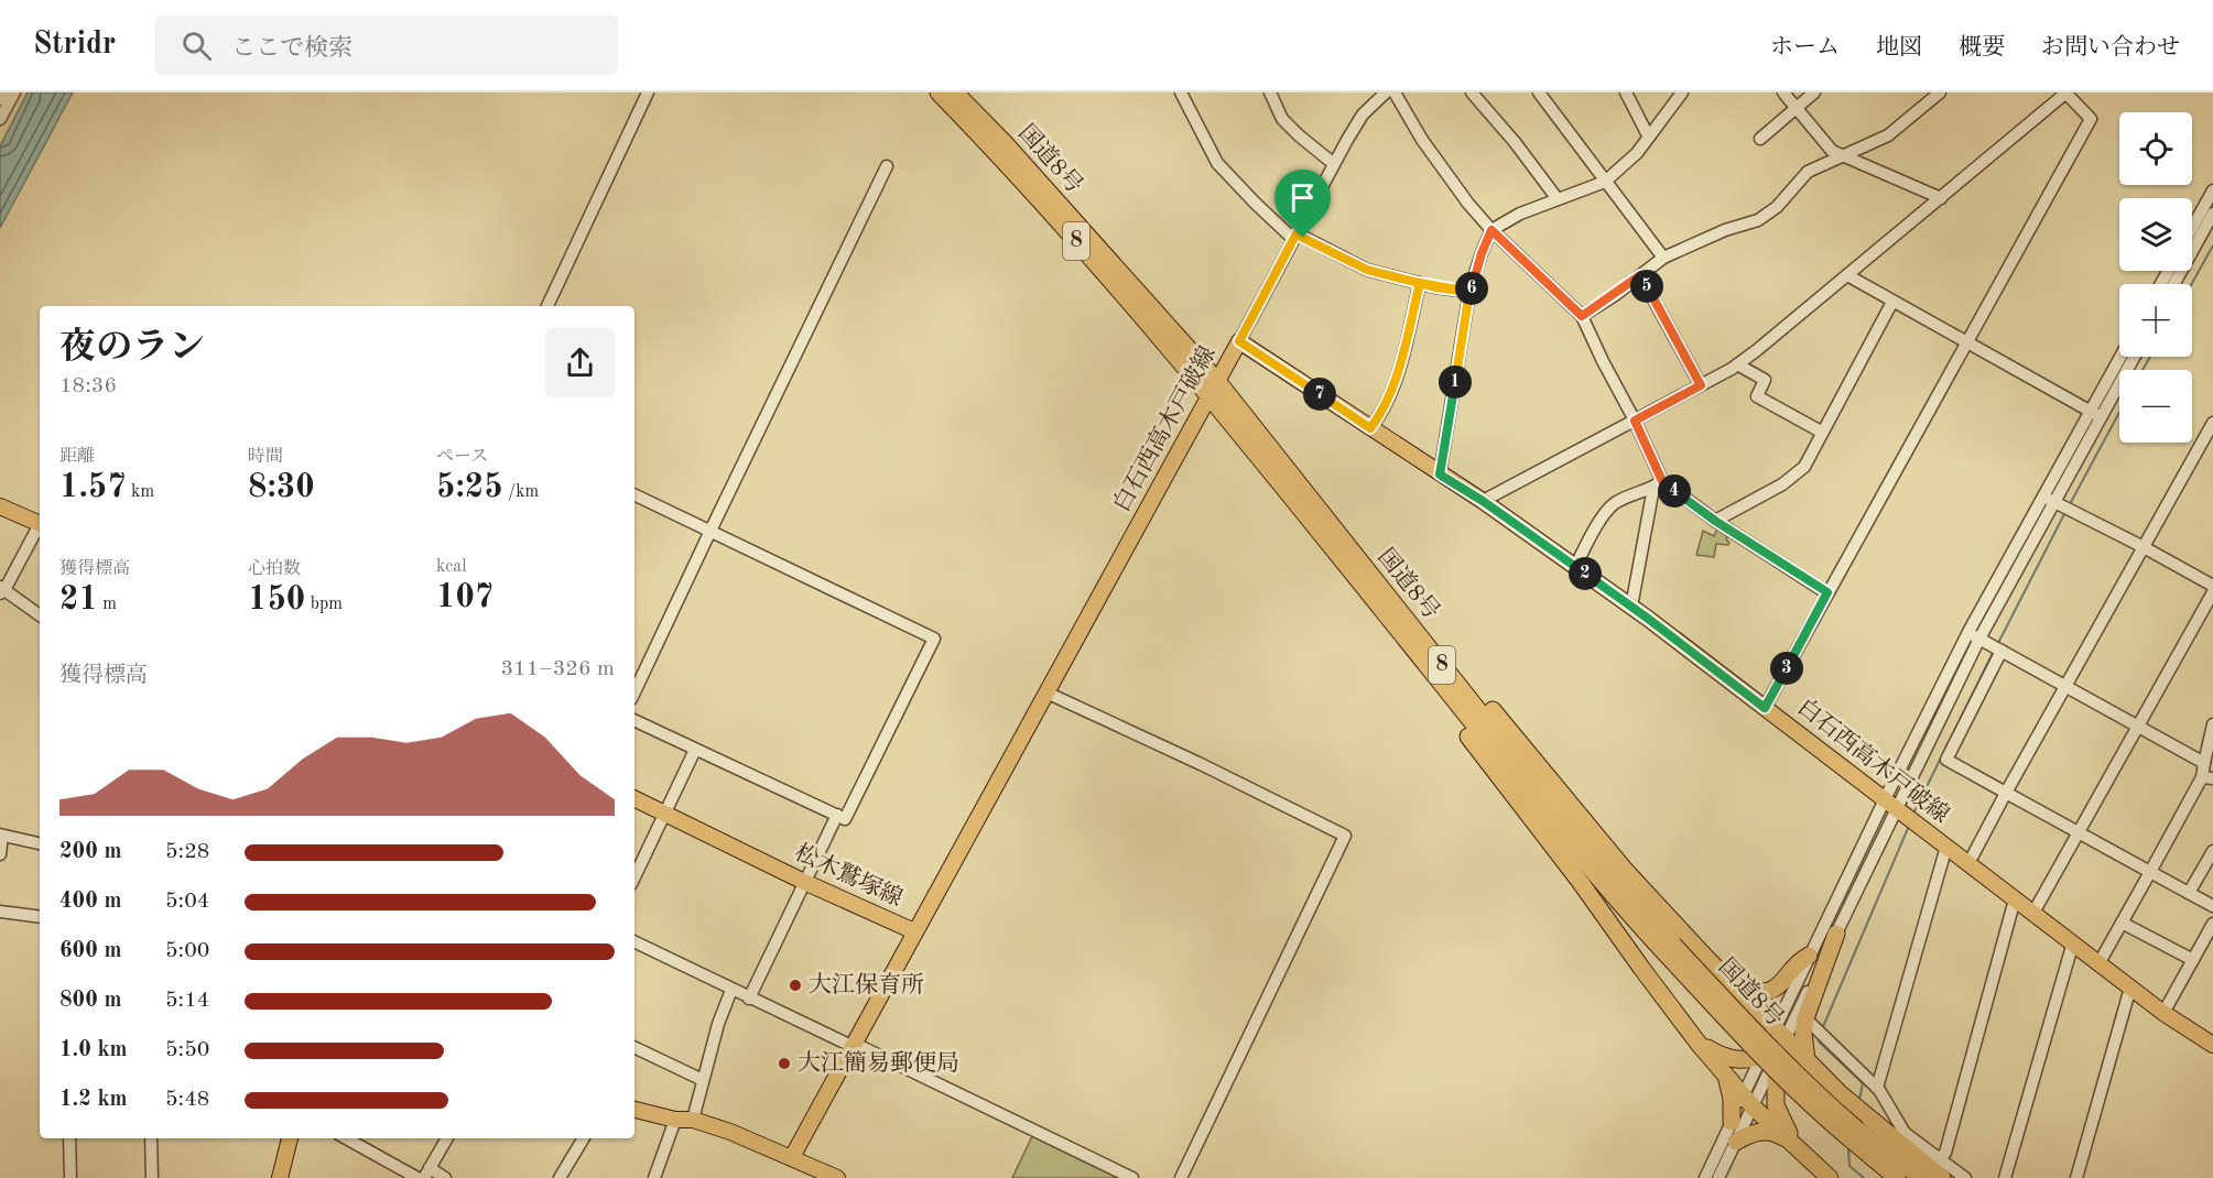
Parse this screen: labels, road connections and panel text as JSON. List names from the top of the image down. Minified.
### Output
{"streets":{"highway":["国道8号","8"],"main road":["白石西高木戸破線","松木鷲塚線"]},"crossings":[["国道8号","白石西高木戸破線"],["白石西高木戸破線","松木鷲塚線"]],"places":["大江保育所","大江簡易郵便局"],"page":{"header":"Stridr","search":"ここで検索","nav":["ホーム","地図","概要","お問い合わせ"],"map_buttons":["+","−"],"pins":["5","6","1","7","4","2","3"],"heading":["夜のラン","18:36"],"stats":[["距離","1.57 km"],["時間","8:30"],["ペース","5:25 /km"],["獲得標高","21 m"],["心拍数","150 bpm"],["kcal","107"]],"chart":["獲得標高","311–326 m"],"list":[{"name":"200 m","note":"5:28"},{"name":"400 m","note":"5:04"},{"name":"600 m","note":"5:00"},{"name":"800 m","note":"5:14"},{"name":"1.0 km","note":"5:50"},{"name":"1.2 km","note":"5:48"}]}}
